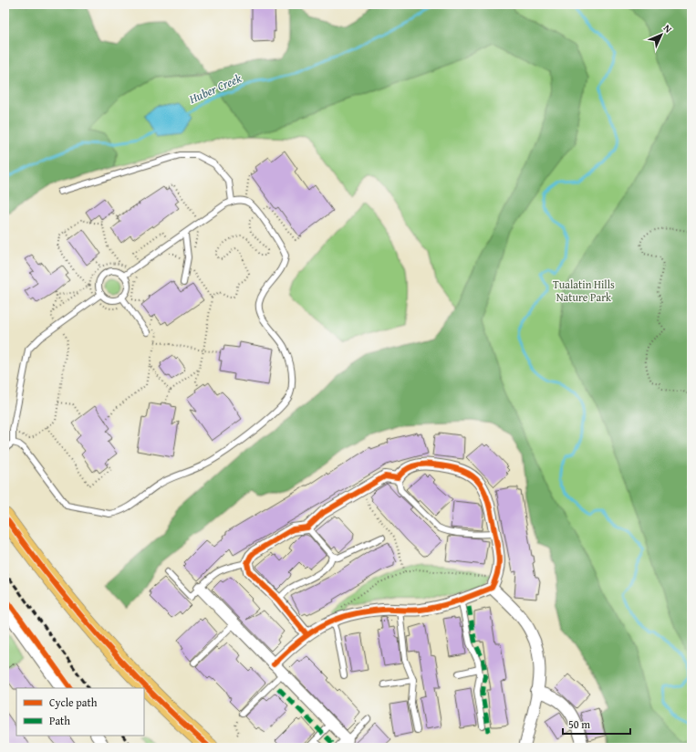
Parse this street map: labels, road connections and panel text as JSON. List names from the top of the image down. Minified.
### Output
{"water":["Huber Creek"],"parks":["Tualatin Hills Nature Park"],"legend":["Cycle path","Path"],"scale_bar":"50 m","north":"top right"}
